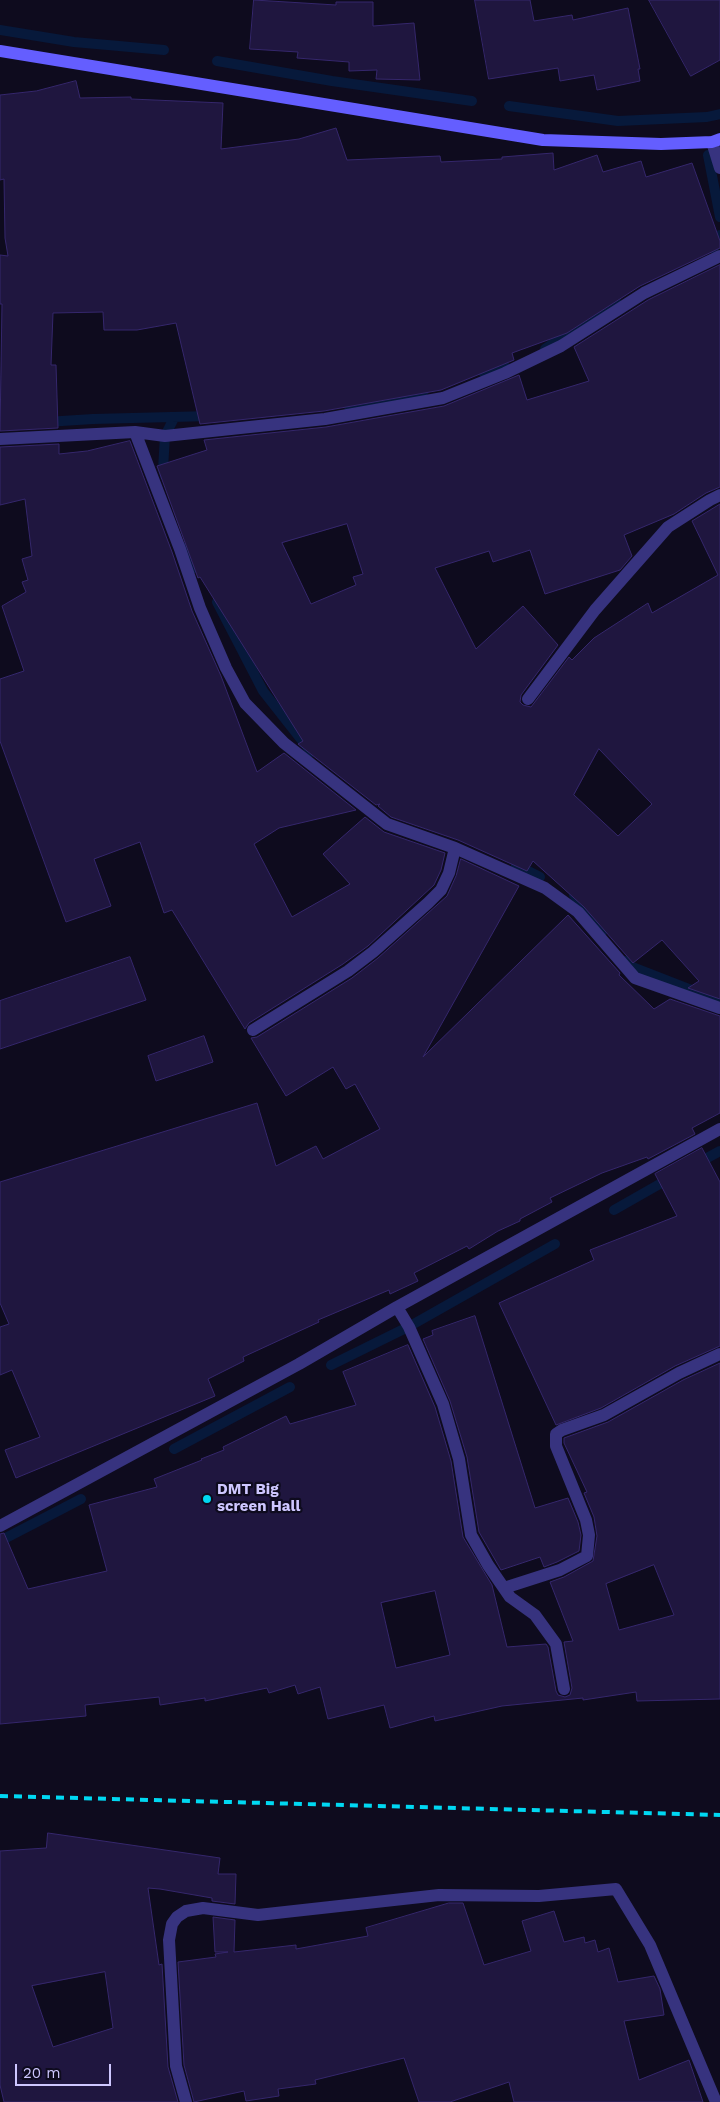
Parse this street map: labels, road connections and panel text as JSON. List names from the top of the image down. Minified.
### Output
{"places":["DMT Big screen Hall"],"scale_bar":"20 m"}
